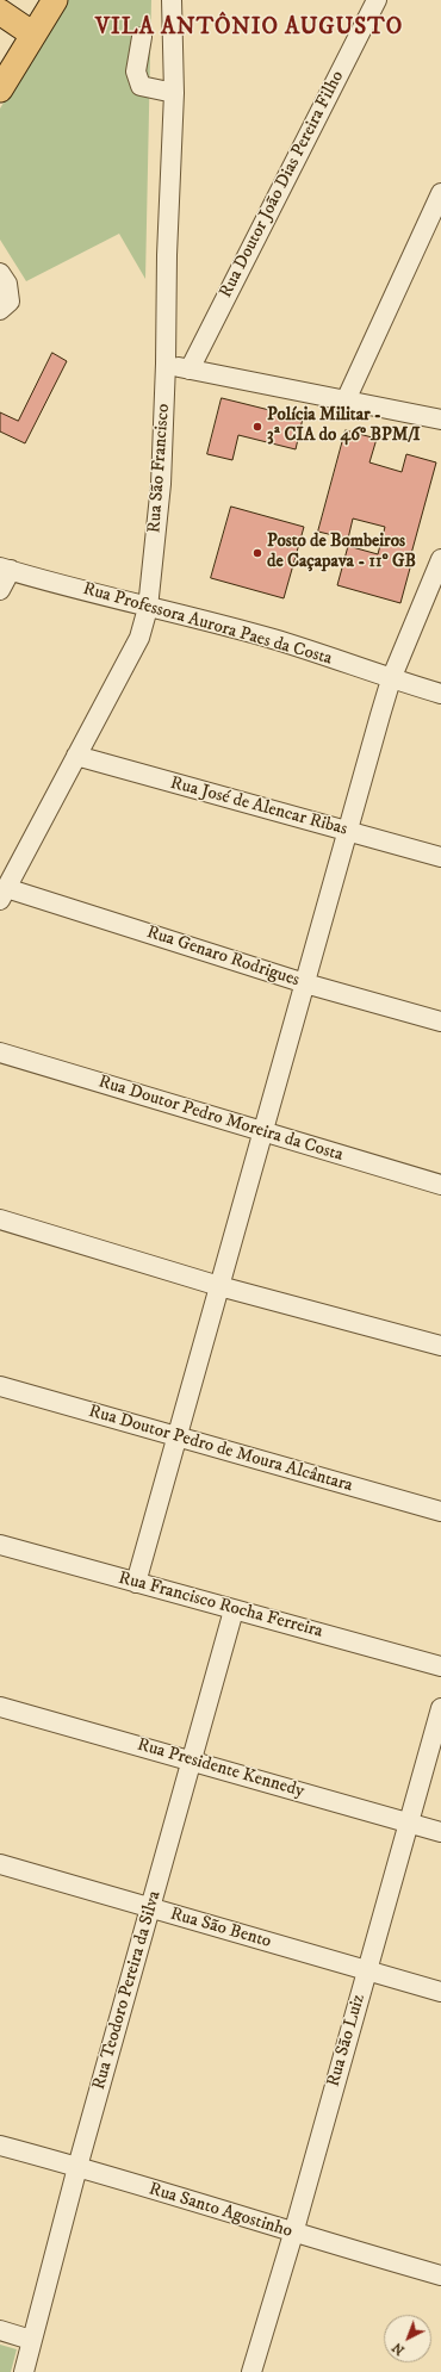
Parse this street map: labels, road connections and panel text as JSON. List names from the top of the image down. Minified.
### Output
{"streets":{"street":["Rua Doutor João Dias Pereira Filho","Rua São Francisco","Rua Professora Aurora Paes da Costa","Rua José de Alencar Ribas","Rua Genaro Rodrigues","Rua Doutor Pedro Moreira da Costa","Rua Doutor Pedro de Moura Alcântara","Rua Francisco Rocha Ferreira","Rua Presidente Kennedy","Rua São Bento","Rua Teodoro Pereira da Silva","Rua São Luiz","Rua Santo Agostinho"]},"crossings":[["Rua São Francisco","Rua Professora Aurora Paes da Costa"],["Rua São Francisco","Rua José de Alencar Ribas"],["Rua São Francisco","Rua Genaro Rodrigues"],["Rua Francisco Rocha Ferreira","Rua Teodoro Pereira da Silva"],["Rua Presidente Kennedy","Rua Teodoro Pereira da Silva"],["Rua Presidente Kennedy","Rua São Luiz"],["Rua São Bento","Rua Teodoro Pereira da Silva"],["Rua São Bento","Rua São Luiz"],["Rua Teodoro Pereira da Silva","Rua Santo Agostinho"],["Rua São Luiz","Rua Santo Agostinho"]],"districts":["VILA ANTÔNIO AUGUSTO"],"places":["Polícia Militar - 3ª CIA do 46º BPM/I","Posto de Bombeiros de Caçapava - 11º GB"],"north":"bottom left"}
